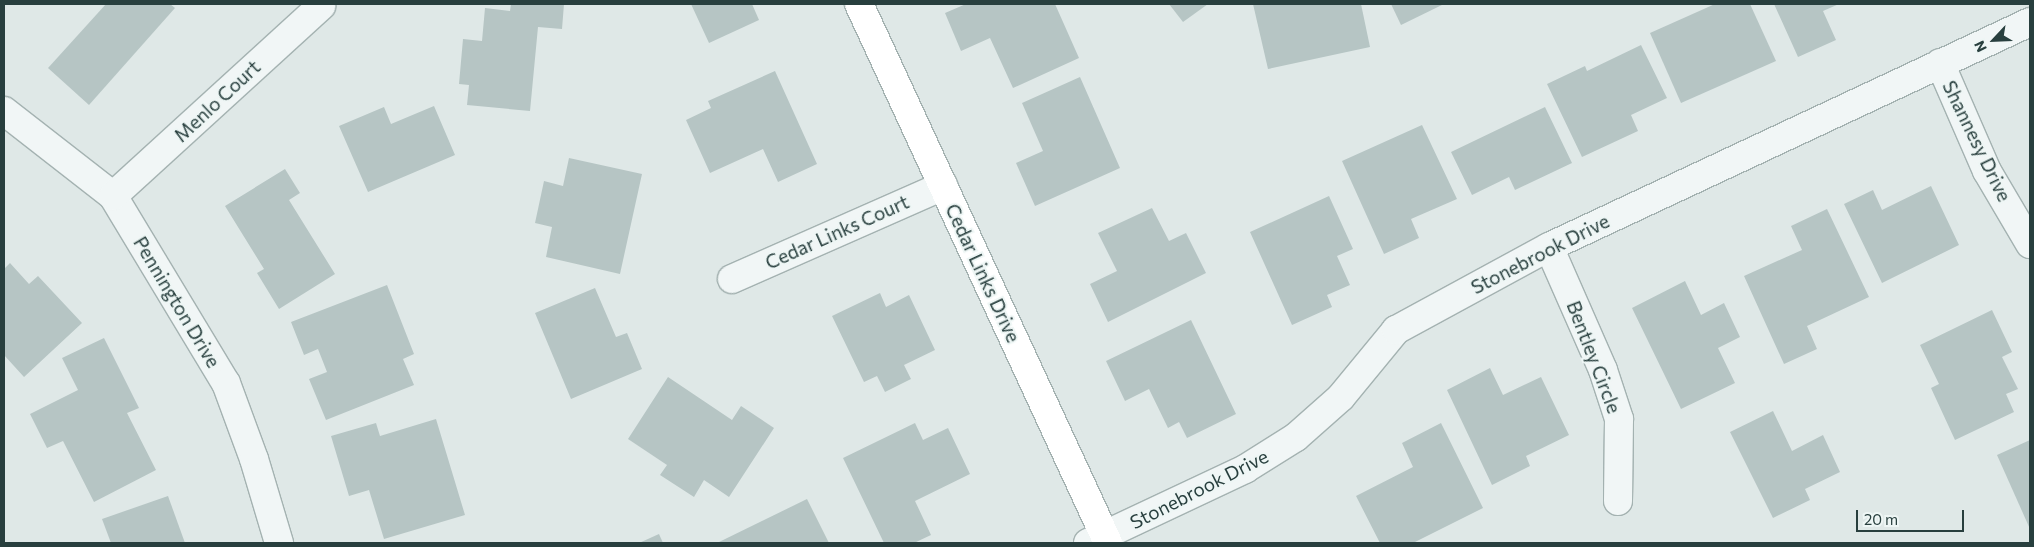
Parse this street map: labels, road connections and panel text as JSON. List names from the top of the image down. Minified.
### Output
{"streets":{"street":["Menlo Court","Shannesy Drive","Cedar Links Court","Stonebrook Drive","Cedar Links Drive","Pennington Drive","Bentley Circle"]},"crossings":[["Menlo Court","Pennington Drive"],["Shannesy Drive","Stonebrook Drive"],["Cedar Links Court","Cedar Links Drive"],["Stonebrook Drive","Cedar Links Drive"],["Stonebrook Drive","Bentley Circle"]],"scale_bar":"20 m","north":"bottom left"}
